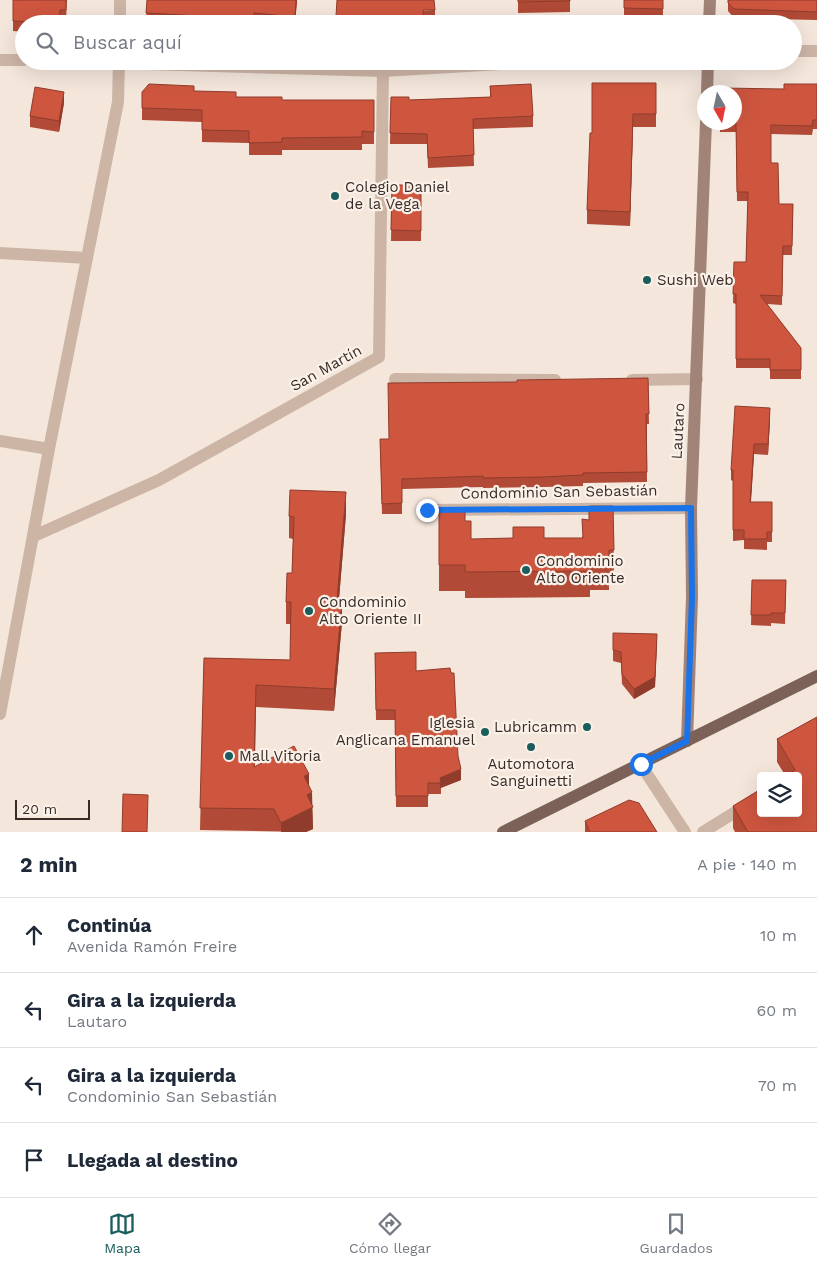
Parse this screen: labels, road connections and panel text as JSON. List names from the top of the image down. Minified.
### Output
{"streets":{"main road":["Lautaro"],"street":["San Martín","Condominio San Sebastián"]},"crossings":[["Lautaro","Condominio San Sebastián"]],"places":["Colegio Daniel de la Vega","Sushi Web","Condominio Alto Oriente","Condominio Alto Oriente II","Lubricamm","Iglesia Anglicana Emanuel","Automotora Sanguinetti","Mall Vitoria"],"scale_bar":"20 m","north":"bottom","page":{"search":"Buscar aquí","scale":"20 m","heading":["2 min","A pie · 140 m"],"list":[["Continúa","Avenida Ramón Freire","10 m"],["Gira a la izquierda","Lautaro","60 m"],["Gira a la izquierda","Condominio San Sebastián","70 m"],"Llegada al destino"],"nav":["Mapa","Cómo llegar","Guardados"]}}
